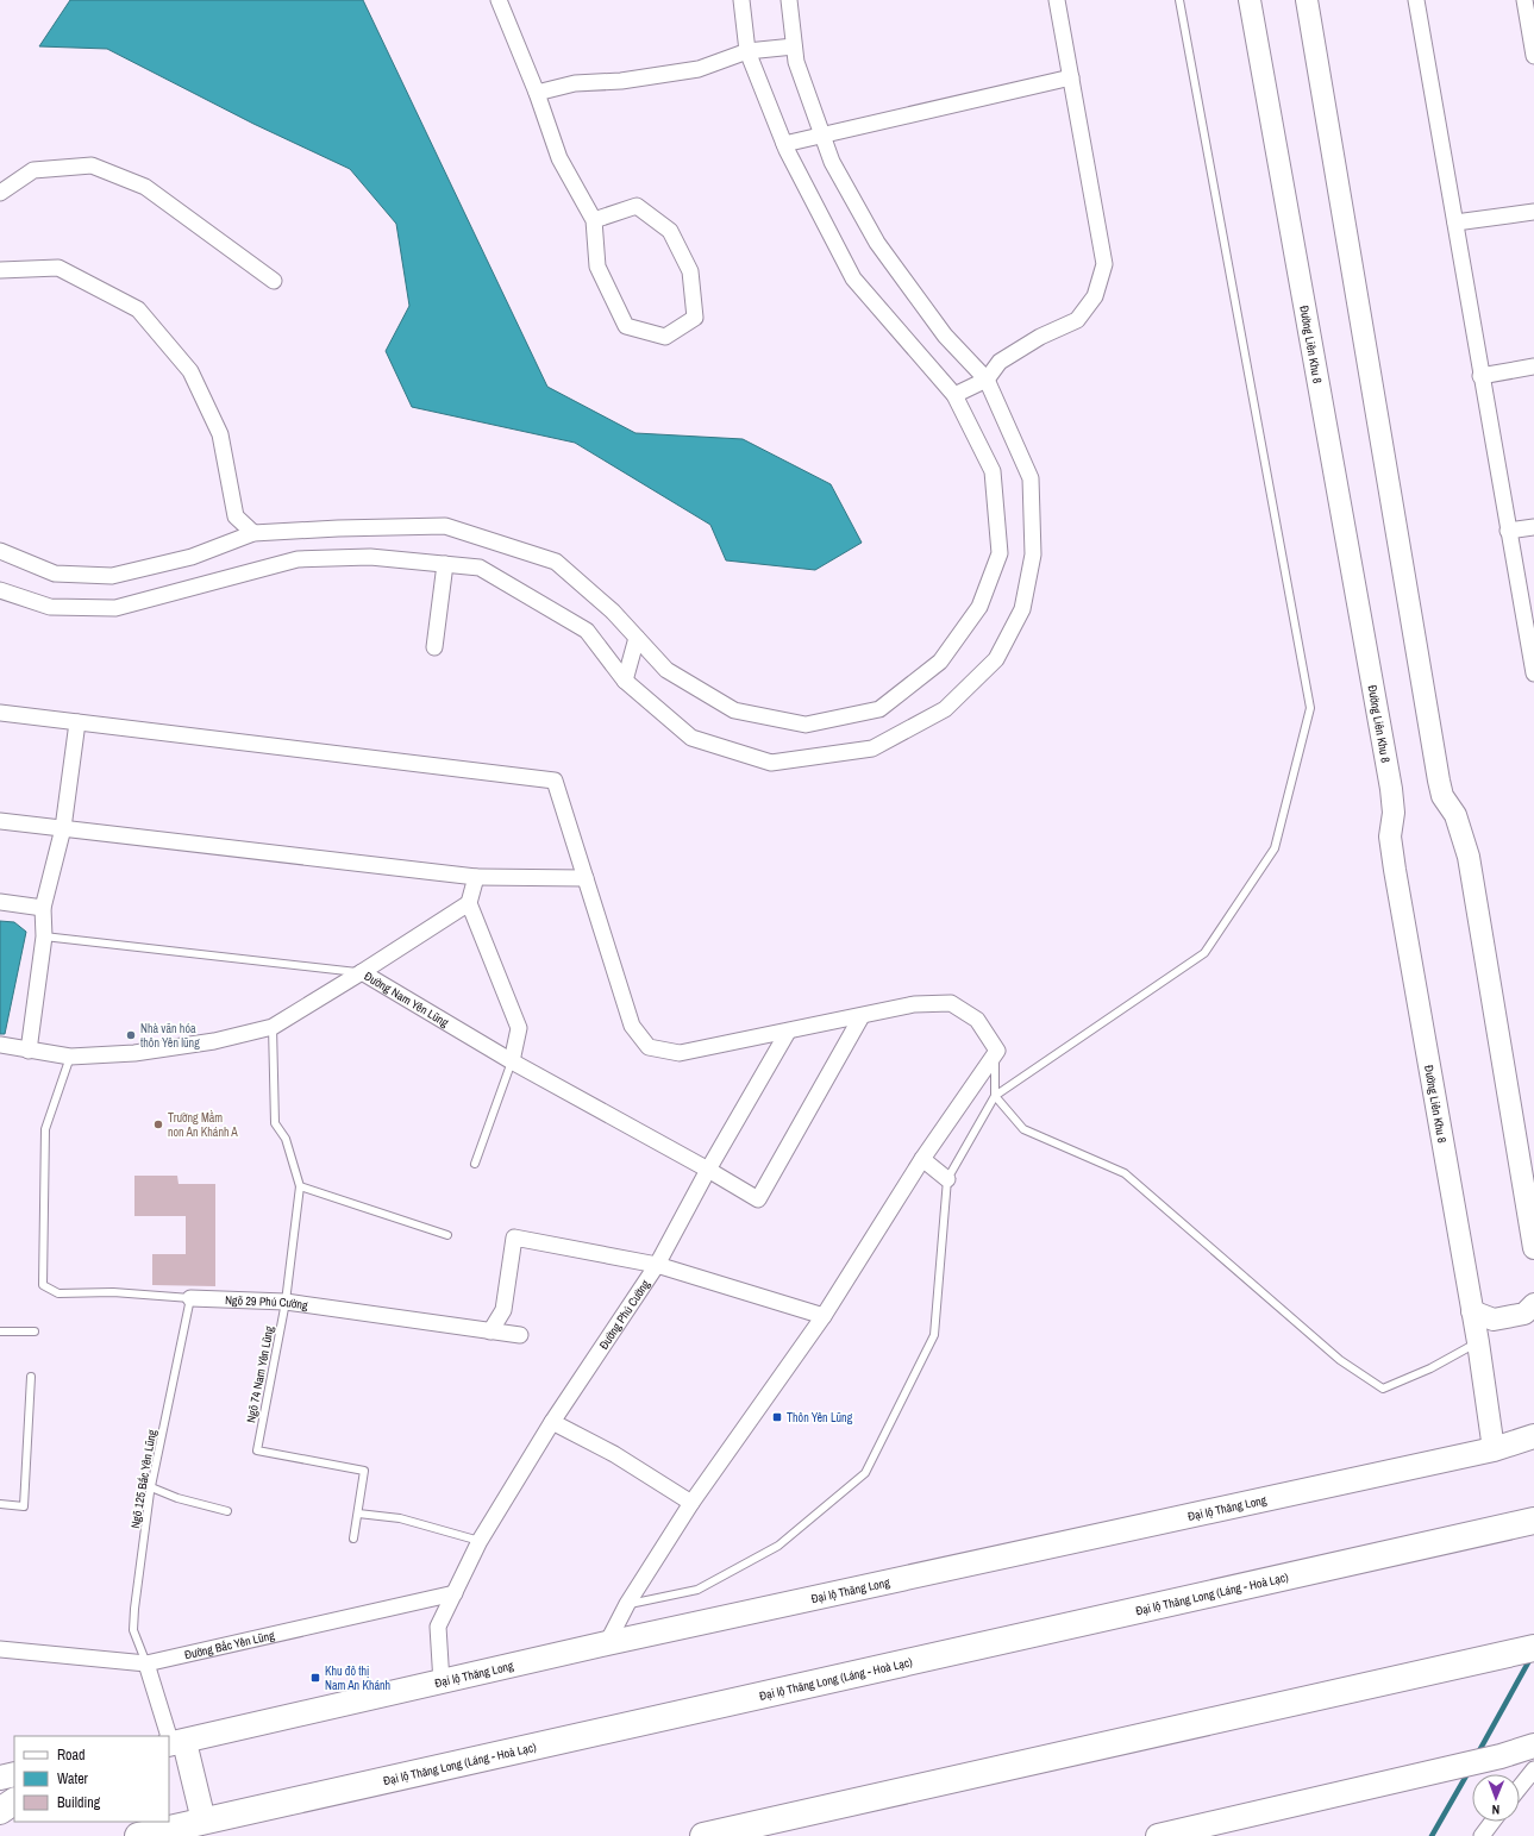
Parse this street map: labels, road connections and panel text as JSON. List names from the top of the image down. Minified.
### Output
{"streets":{"highway":["Đại lộ Thăng Long (Láng - Hoà Lạc)"],"main road":["Đại lộ Thăng Long"],"street":["Đường Liên Khu 8","Đường Nam Yên Lũng","Ngõ 29 Phú Cường","Đường Phú Cường","Đường Bắc Yên Lũng"],"lane":["Ngõ 74 Nam Yên Lũng","Ngõ 125 Bắc Yên Lũng"]},"crossings":[["Đường Liên Khu 8","Đại lộ Thăng Long"],["Đường Nam Yên Lũng","Ngõ 29 Phú Cường"],["Đường Nam Yên Lũng","Đường Phú Cường"],["Ngõ 29 Phú Cường","Ngõ 74 Nam Yên Lũng"],["Ngõ 29 Phú Cường","Ngõ 125 Bắc Yên Lũng"],["Đường Phú Cường","Đại lộ Thăng Long"],["Đường Phú Cường","Đường Bắc Yên Lũng"],["Ngõ 125 Bắc Yên Lũng","Đường Bắc Yên Lũng"]],"places":{"other":["Nhà văn hóa thôn Yên lũng","Trường Mầm non An Khánh A"],"transit":["Thôn Yên Lũng","Khu đô thị Nam An Khánh"]},"legend":["Road","Water","Building"],"north":"bottom"}
